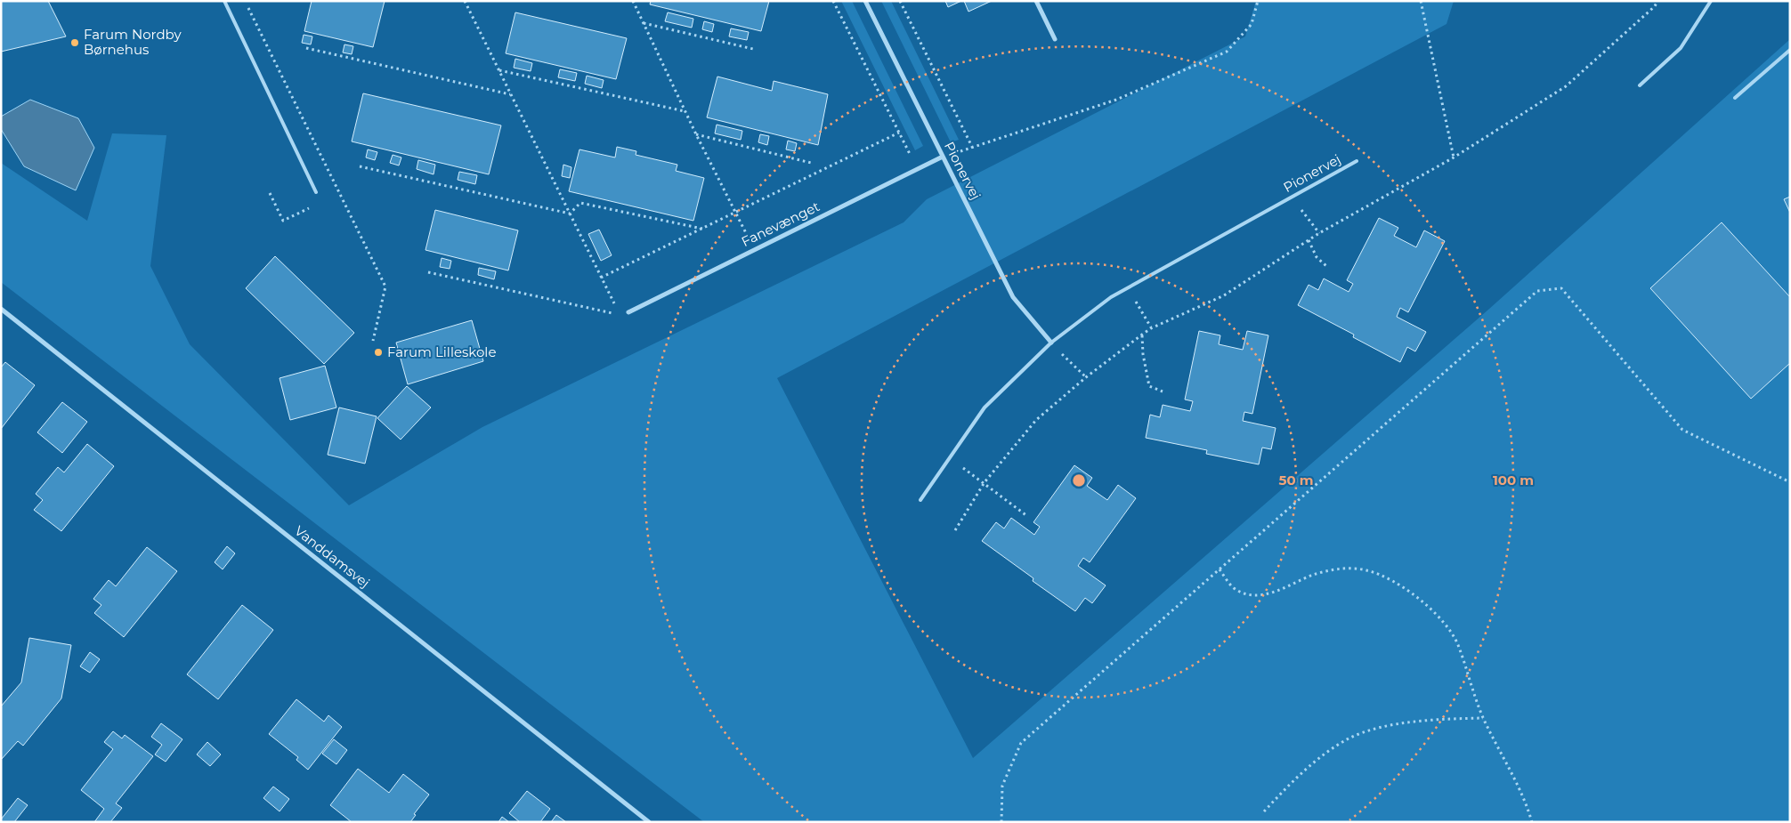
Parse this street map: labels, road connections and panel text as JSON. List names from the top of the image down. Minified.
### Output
{"streets":{"street":["Pionervej","Fanevænget","Vanddamsvej"]},"crossings":[["Pionervej","Fanevænget"]],"places":["Farum Nordby Børnehus","Farum Lilleskole"],"rings":["50 m","100 m"]}
